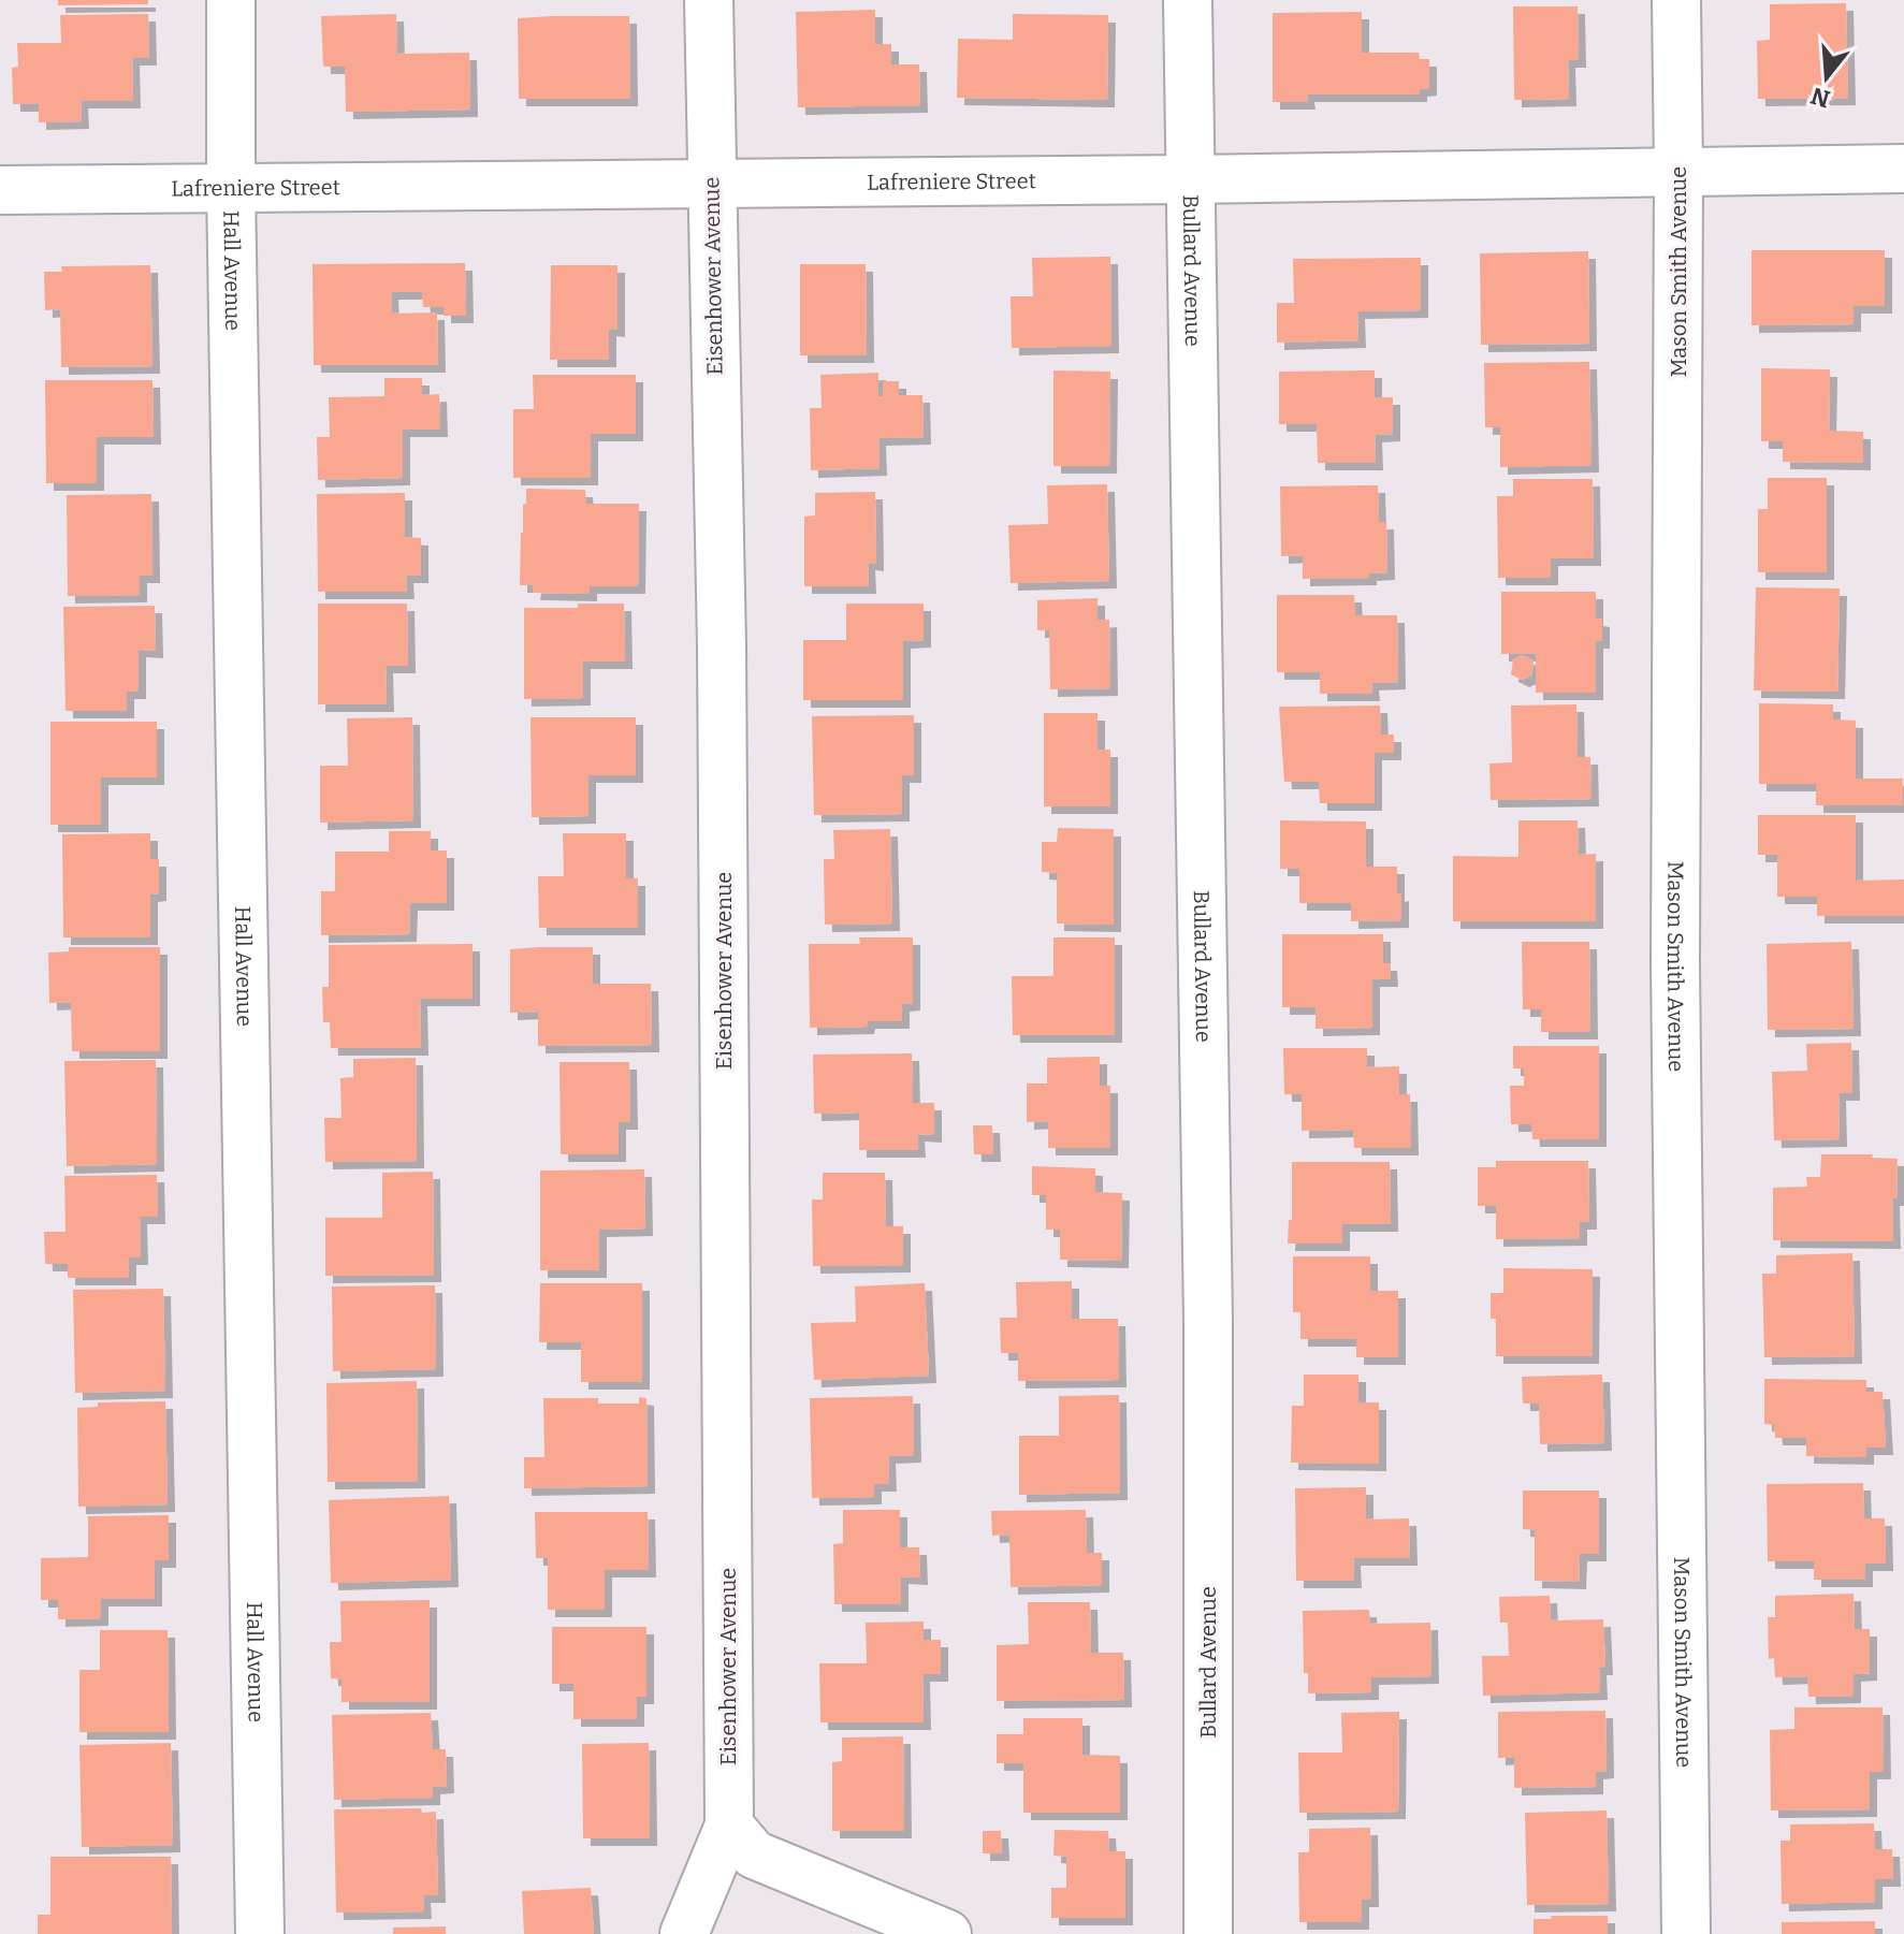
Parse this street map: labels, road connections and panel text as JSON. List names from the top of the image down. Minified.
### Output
{"streets":{"street":["Lafreniere Street","Hall Avenue","Bullard Avenue","Mason Smith Avenue","Eisenhower Avenue"]},"crossings":[["Lafreniere Street","Hall Avenue"],["Lafreniere Street","Bullard Avenue"],["Lafreniere Street","Mason Smith Avenue"],["Lafreniere Street","Eisenhower Avenue"]],"north":"bottom"}
